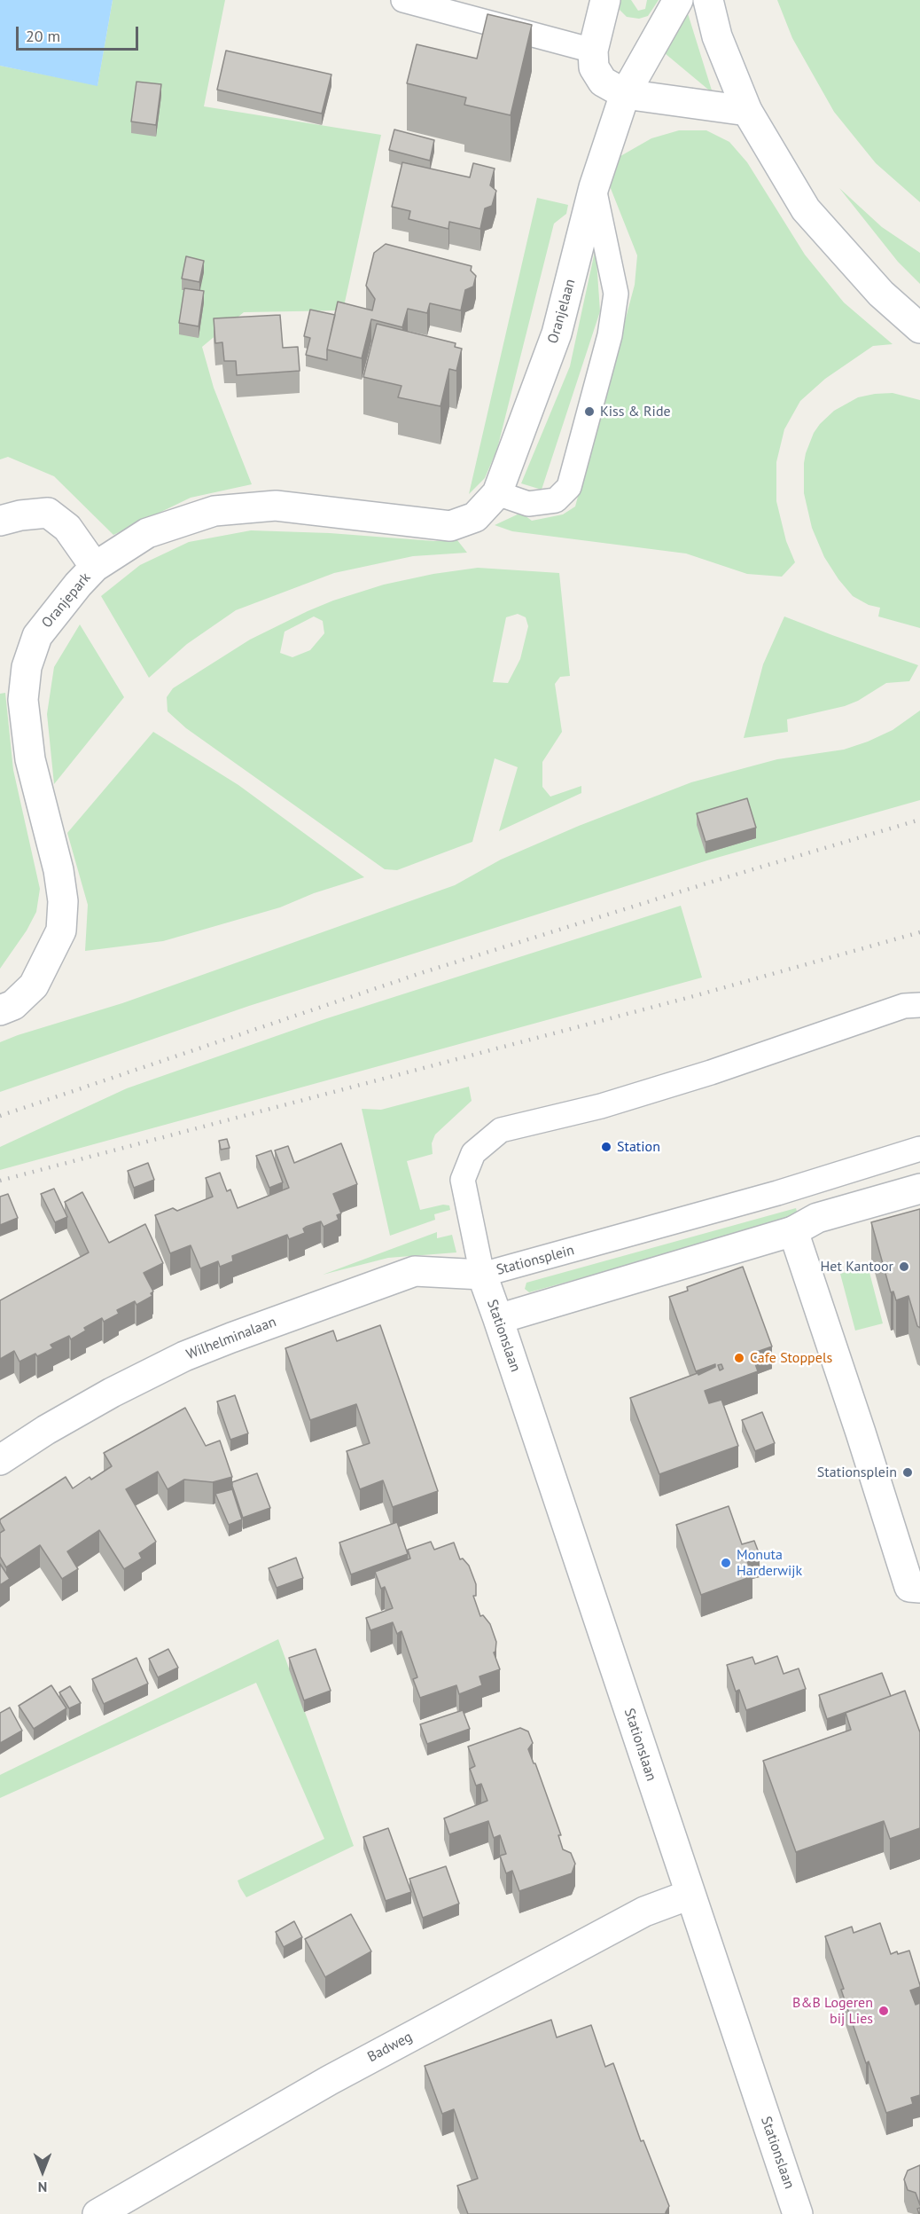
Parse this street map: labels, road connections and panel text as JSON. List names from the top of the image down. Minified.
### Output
{"streets":{"street":["Oranjelaan","Oranjepark","Stationslaan","Wilhelminalaan","Badweg"],"lane":["Stationsplein"]},"crossings":[["Oranjelaan","Oranjepark"],["Stationsplein","Stationslaan"],["Stationsplein","Wilhelminalaan"],["Stationslaan","Wilhelminalaan"],["Stationslaan","Badweg"]],"places":["Kiss & Ride","Station","Het Kantoor","Cafe Stoppels","Stationsplein","Monuta Harderwijk","B&B Logeren bij Lies"],"scale_bar":"20 m","north":"bottom"}
